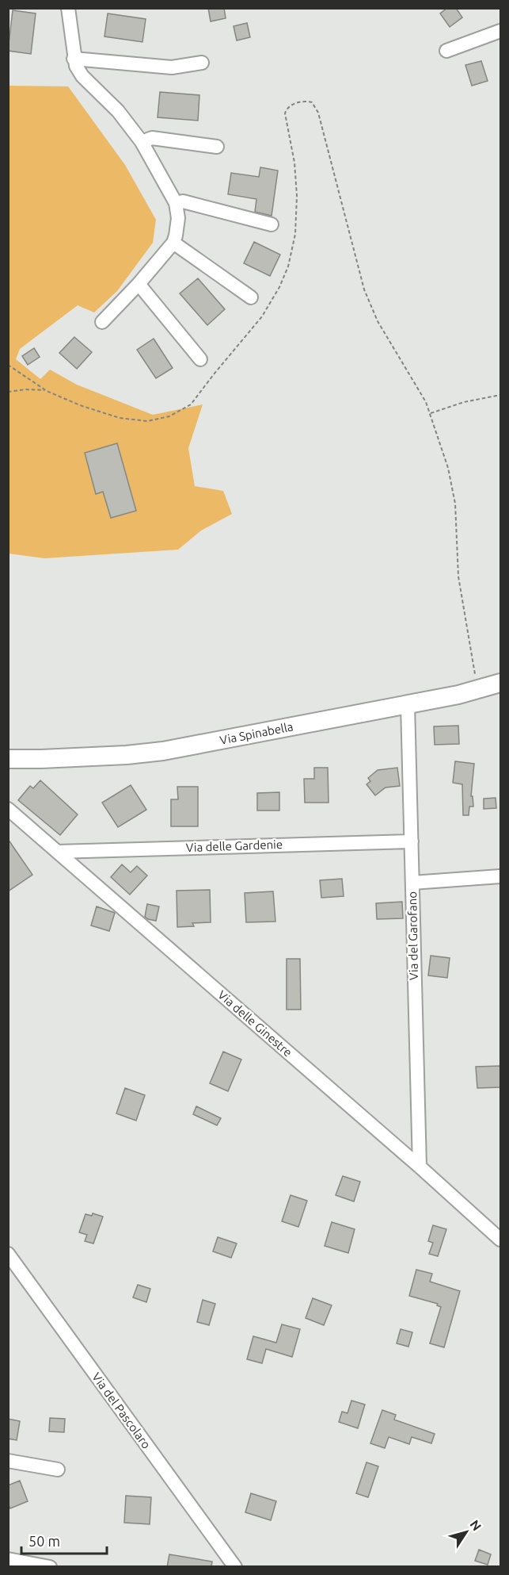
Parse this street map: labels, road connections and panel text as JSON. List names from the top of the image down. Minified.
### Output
{"streets":{"street":["Via Spinabella","Via delle Gardenie","Via del Garofano","Via delle Ginestre","Via del Pascolaro"]},"crossings":[["Via Spinabella","Via del Garofano"],["Via delle Gardenie","Via del Garofano"],["Via delle Gardenie","Via delle Ginestre"],["Via del Garofano","Via delle Ginestre"]],"scale_bar":"50 m","north":"top right"}
